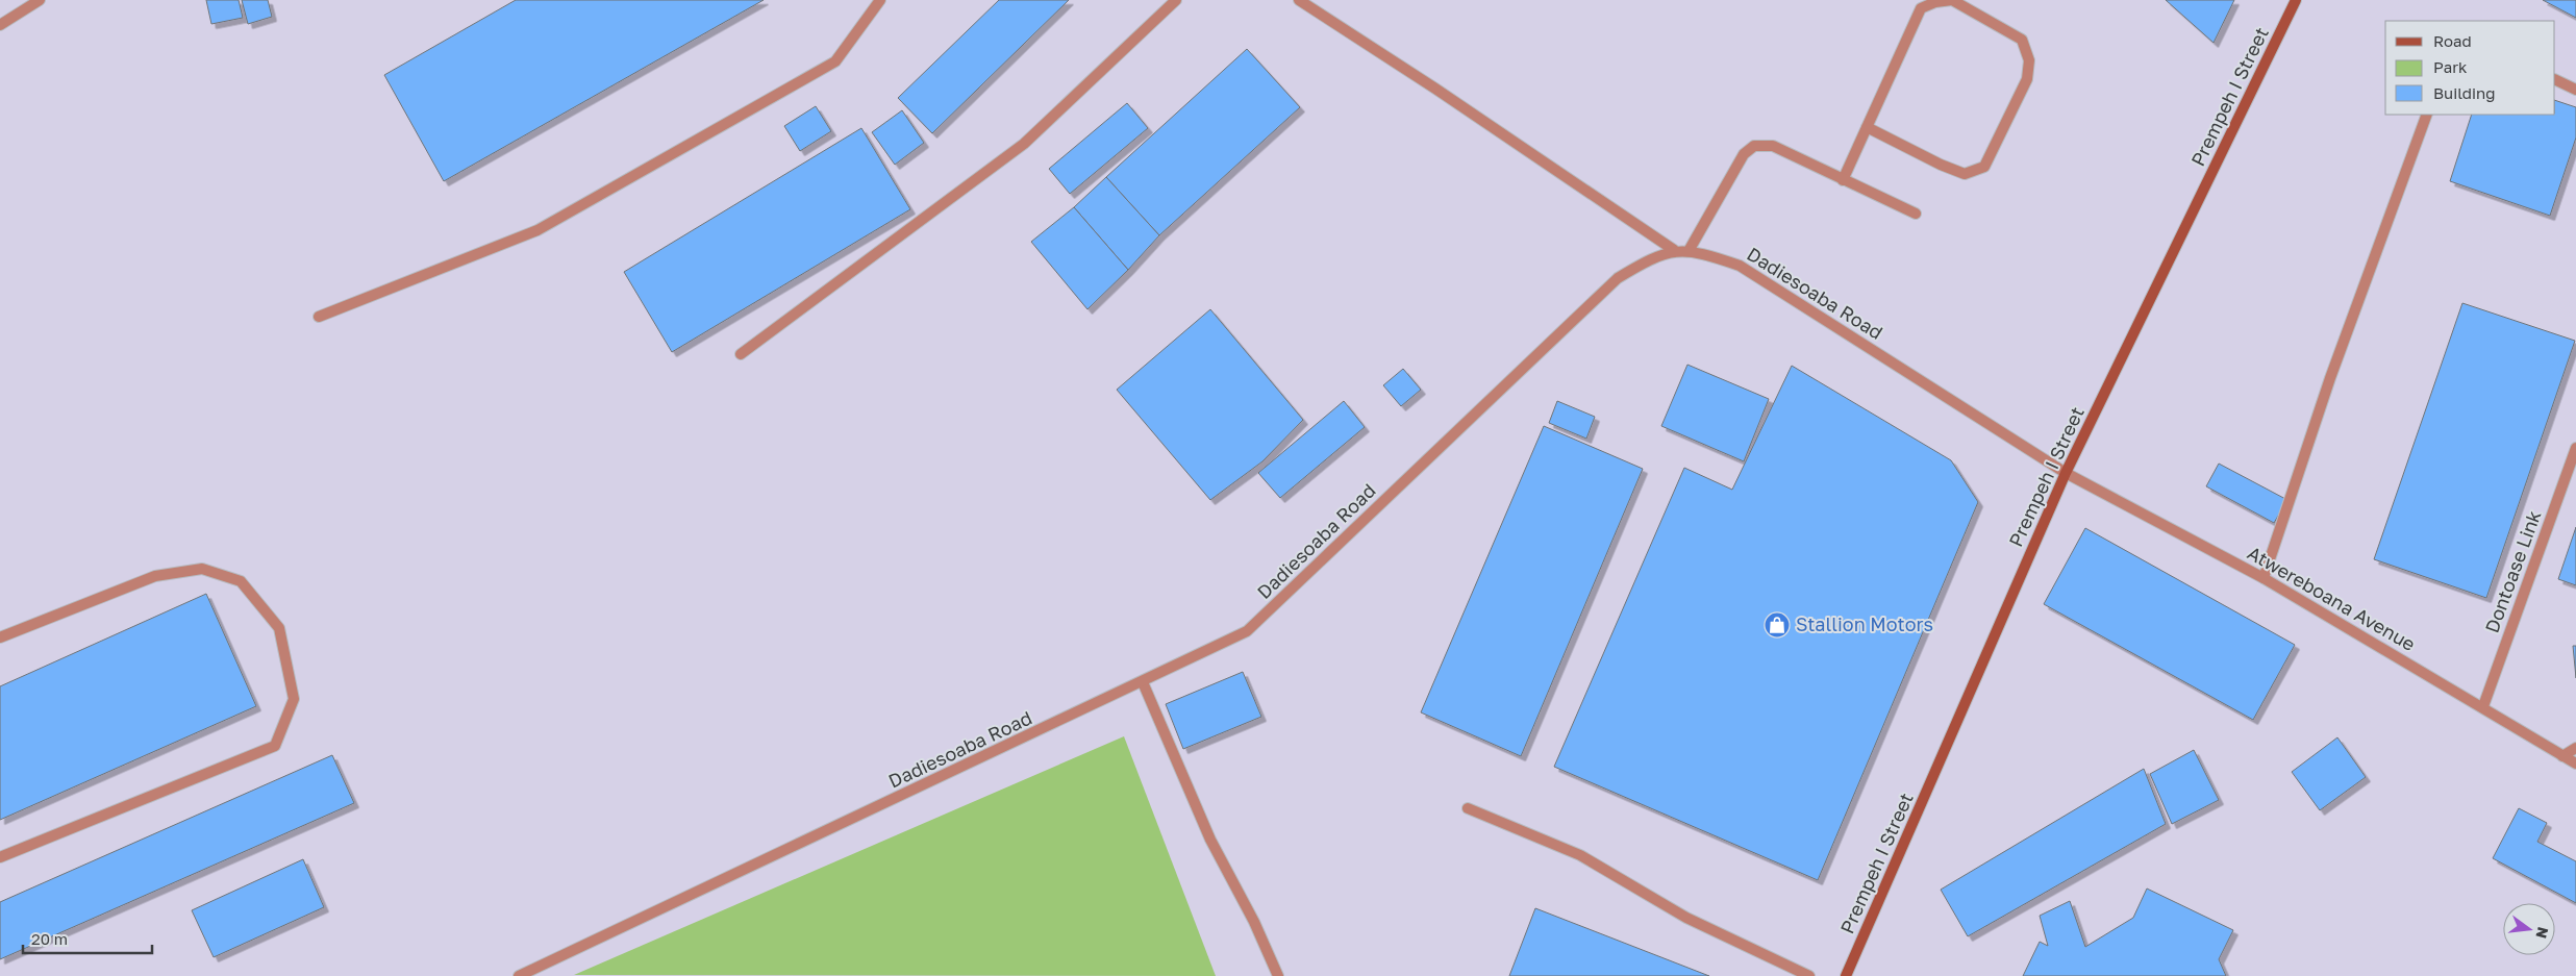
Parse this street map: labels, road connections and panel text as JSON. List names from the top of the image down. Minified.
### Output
{"streets":{"main road":["Prempeh I Street"],"street":["Dadiesoaba Road","Dontoase Link","Atwereboana Avenue"]},"crossings":[["Prempeh I Street","Dadiesoaba Road"],["Prempeh I Street","Atwereboana Avenue"],["Dadiesoaba Road","Atwereboana Avenue"],["Dontoase Link","Atwereboana Avenue"]],"places":{"shop":["Stallion Motors"]},"legend":["Road","Park","Building"],"scale_bar":"20 m","north":"right"}
